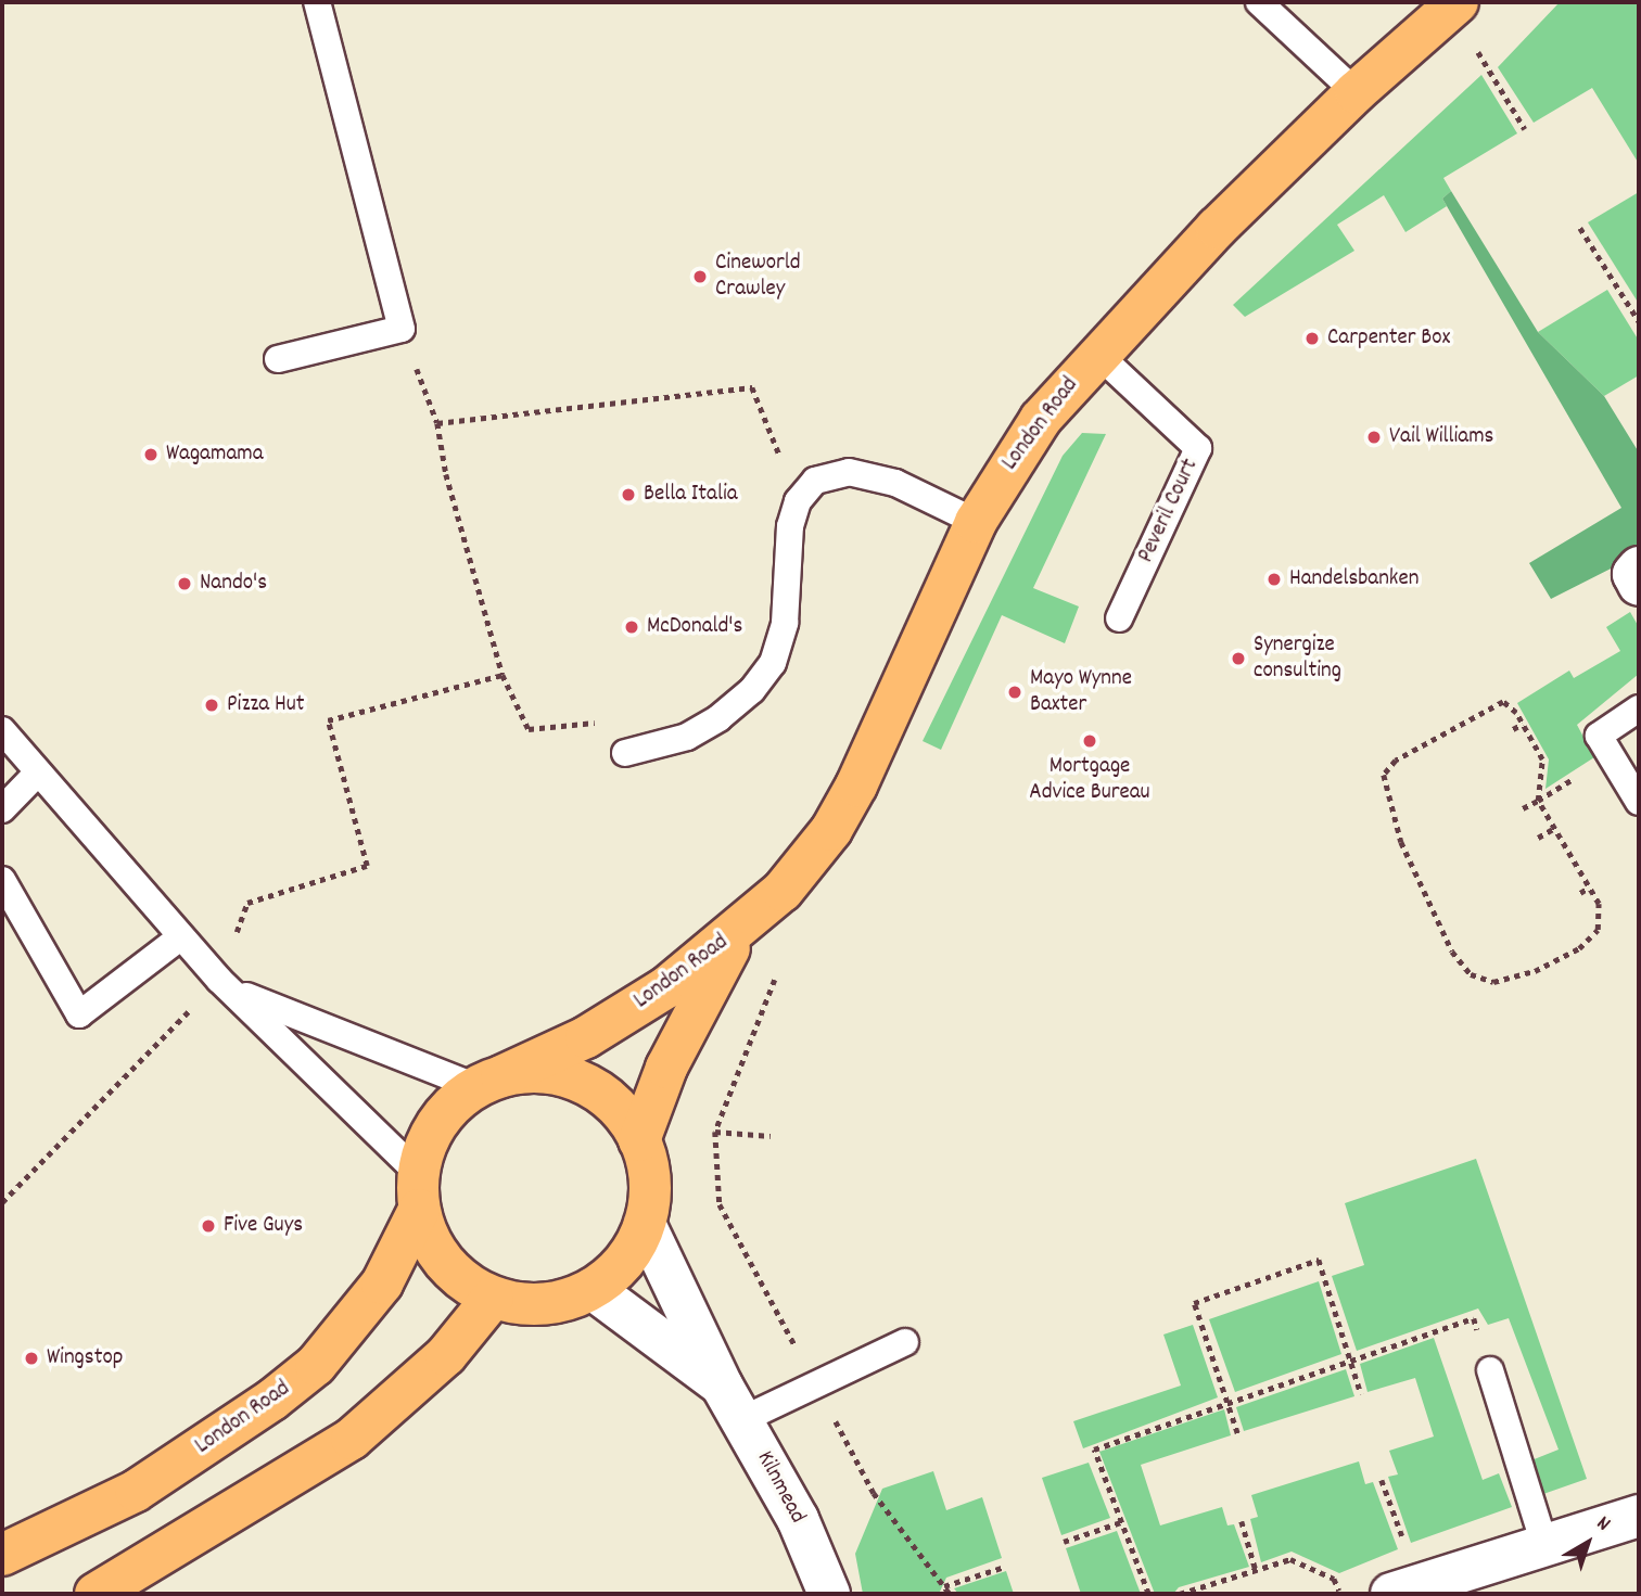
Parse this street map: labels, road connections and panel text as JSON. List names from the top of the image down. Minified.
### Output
{"streets":{"main road":["London Road"],"street":["Kilnmead"],"lane":["Peveril Court"]},"crossings":[["London Road","Peveril Court"],["London Road","Kilnmead"]],"places":["Cineworld Crawley","Carpenter Box","Vail Williams","Wagamama","Bella Italia","Handelsbanken","Nando's","McDonald's","Synergize consulting","Mayo Wynne Baxter","Pizza Hut","Mortgage Advice Bureau","Five Guys","Wingstop"],"north":"top right"}
